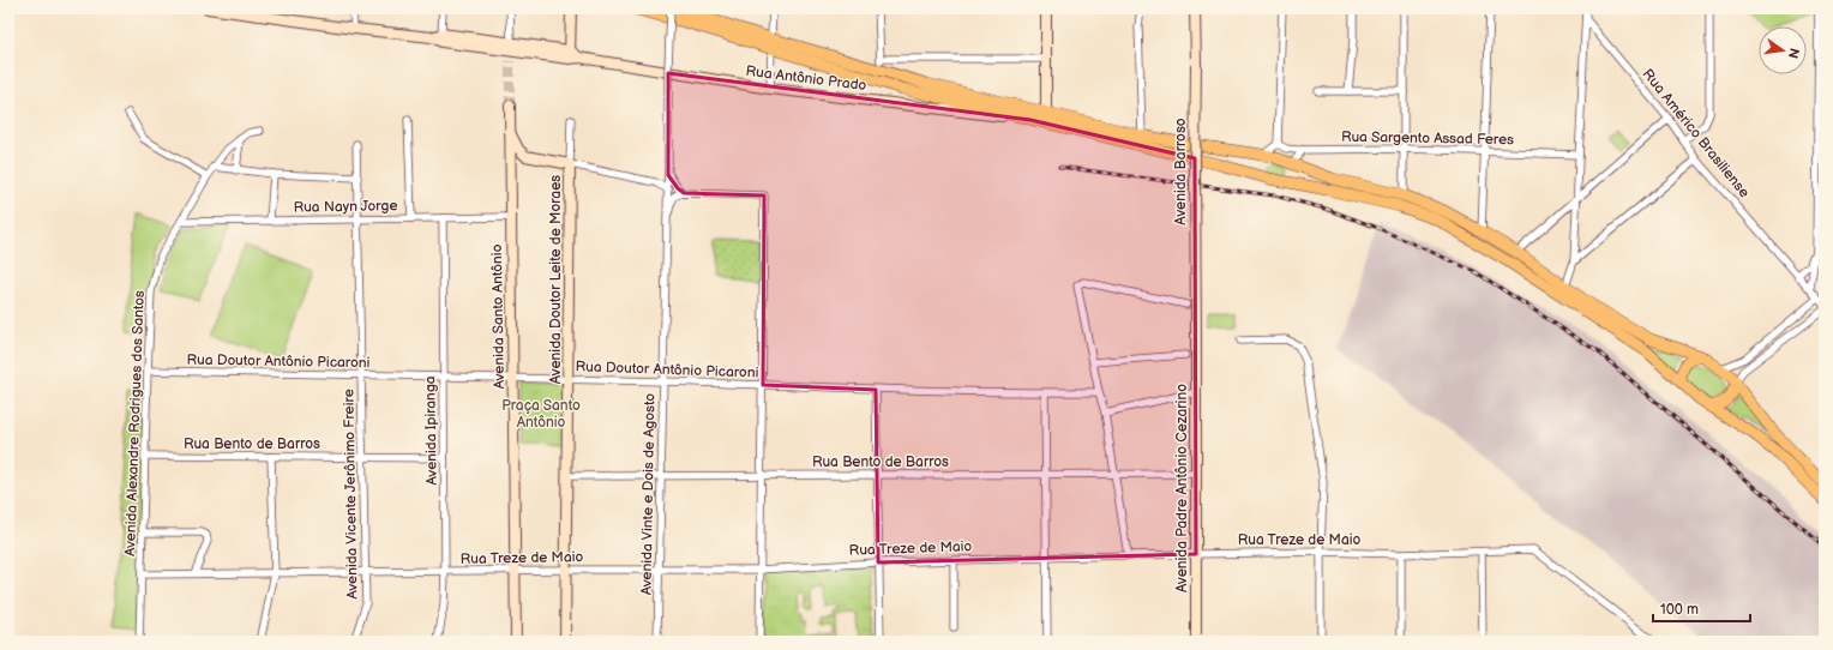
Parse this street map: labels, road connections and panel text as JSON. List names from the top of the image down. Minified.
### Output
{"streets":{"street":["Rua Antônio Prado","Rua Américo Brasiliense","Rua Sargento Assad Feres","Avenida Barroso","Rua Nayn Jorge","Avenida Doutor Leite de Moraes","Avenida Santo Antônio","Rua Doutor Antônio Picaroni","Avenida Alexandre Rodrigues dos Santos","Avenida Ipiranga","Rua Bento de Barros","Avenida Padre Antônio Cezarino","Avenida Vicente Jerônimo Freire","Avenida Vinte e Dois de Agosto","Rua Treze de Maio"]},"crossings":[["Avenida Barroso","Avenida Padre Antônio Cezarino"],["Rua Nayn Jorge","Avenida Santo Antônio"],["Rua Nayn Jorge","Avenida Alexandre Rodrigues dos Santos"],["Rua Nayn Jorge","Avenida Ipiranga"],["Rua Nayn Jorge","Avenida Vicente Jerônimo Freire"],["Avenida Doutor Leite de Moraes","Rua Doutor Antônio Picaroni"],["Avenida Doutor Leite de Moraes","Rua Bento de Barros"],["Avenida Doutor Leite de Moraes","Rua Treze de Maio"],["Avenida Santo Antônio","Rua Doutor Antônio Picaroni"],["Avenida Santo Antônio","Rua Treze de Maio"],["Rua Doutor Antônio Picaroni","Avenida Alexandre Rodrigues dos Santos"],["Rua Doutor Antônio Picaroni","Avenida Ipiranga"],["Rua Doutor Antônio Picaroni","Avenida Vicente Jerônimo Freire"],["Rua Doutor Antônio Picaroni","Avenida Vinte e Dois de Agosto"],["Avenida Alexandre Rodrigues dos Santos","Rua Bento de Barros"],["Avenida Alexandre Rodrigues dos Santos","Rua Treze de Maio"],["Avenida Ipiranga","Rua Bento de Barros"],["Avenida Ipiranga","Rua Treze de Maio"],["Rua Bento de Barros","Avenida Padre Antônio Cezarino"],["Rua Bento de Barros","Avenida Vicente Jerônimo Freire"],["Rua Bento de Barros","Avenida Vinte e Dois de Agosto"],["Avenida Padre Antônio Cezarino","Rua Treze de Maio"],["Avenida Vicente Jerônimo Freire","Rua Treze de Maio"],["Avenida Vinte e Dois de Agosto","Rua Treze de Maio"]],"parks":["Praça Santo Antônio"],"scale_bar":"100 m","north":"right"}
